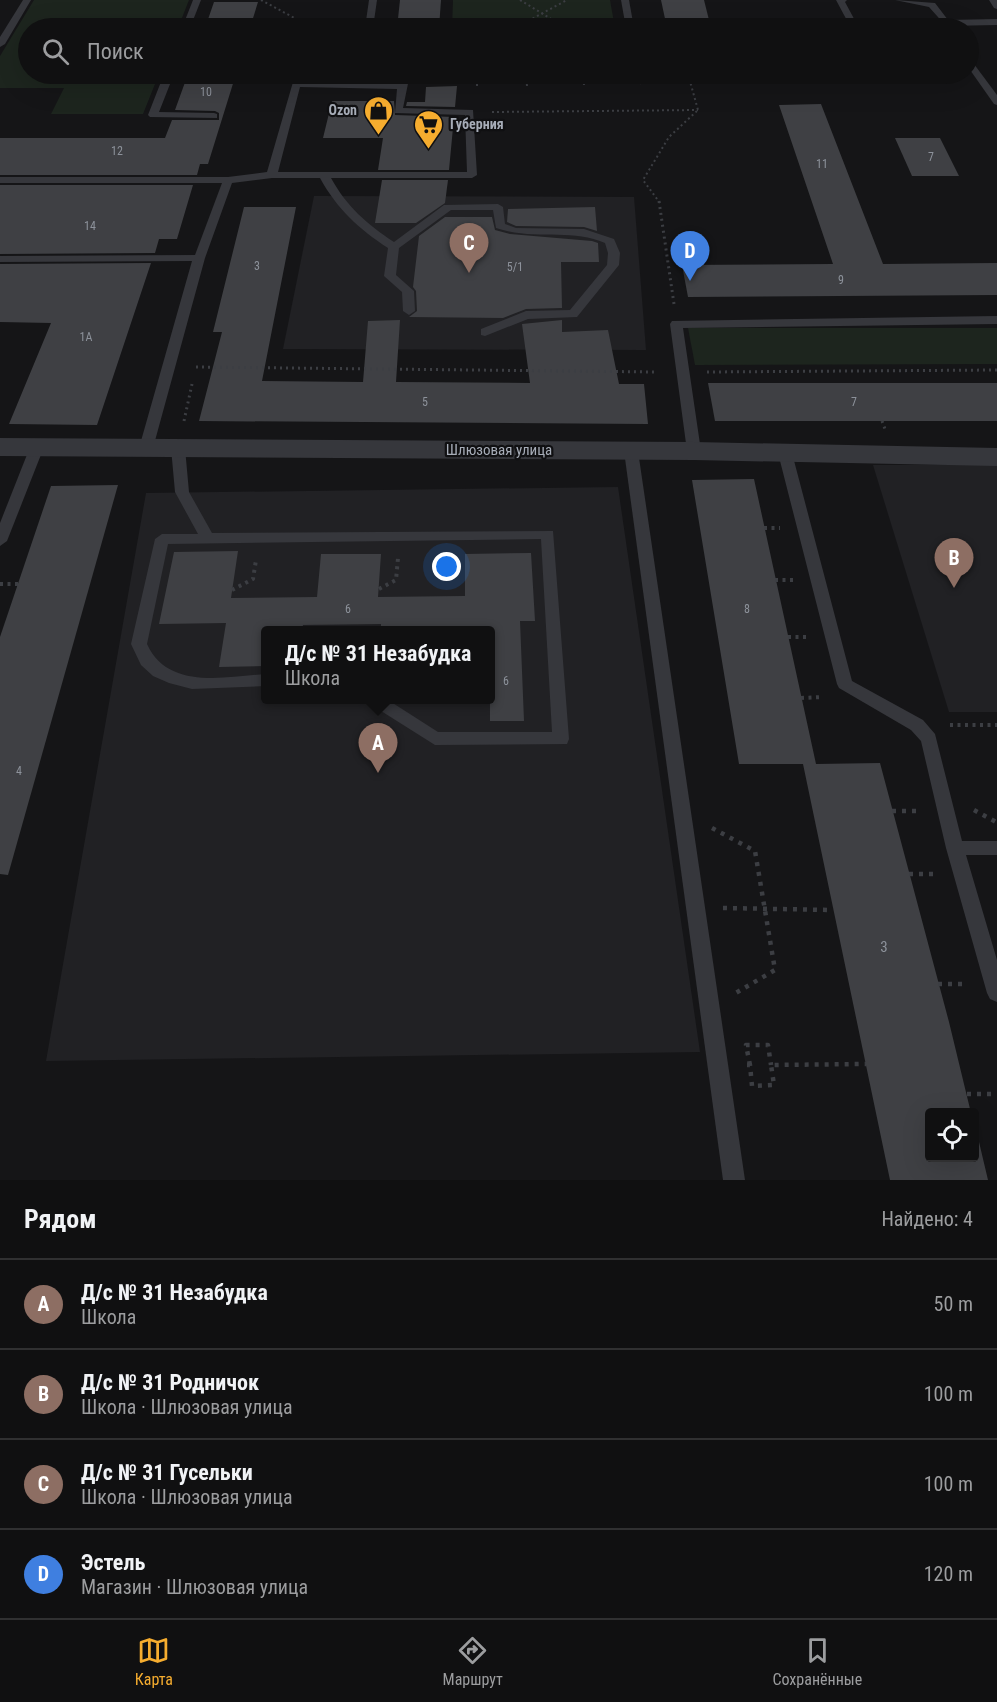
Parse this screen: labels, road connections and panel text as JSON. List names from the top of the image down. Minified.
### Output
{"streets":{"street":["Шлюзовая улица"]},"places":{"shop":["Ozon"],"supermarket":["Губерния"]},"house_numbers":["10","12","7","11","14","3","5/1","9","1А","5","7","6","8","6","4","3"],"page":{"search":"Поиск","pins":["C","D","B","A"],"popup":["Д/с № 31 Незабудка","Школа"],"heading":["Рядом","Найдено: 4"],"list":[{"mark":"A","name":"Д/с № 31 Незабудка","note":"Школа","value":"50 m"},{"mark":"B","name":"Д/с № 31 Родничок","note":"Школа · Шлюзовая улица","value":"100 m"},{"mark":"C","name":"Д/с № 31 Гусельки","note":"Школа · Шлюзовая улица","value":"100 m"},{"mark":"D","name":"Эстель","note":"Магазин · Шлюзовая улица","value":"120 m"}],"nav":["Карта","Маршрут","Сохранённые"]}}
